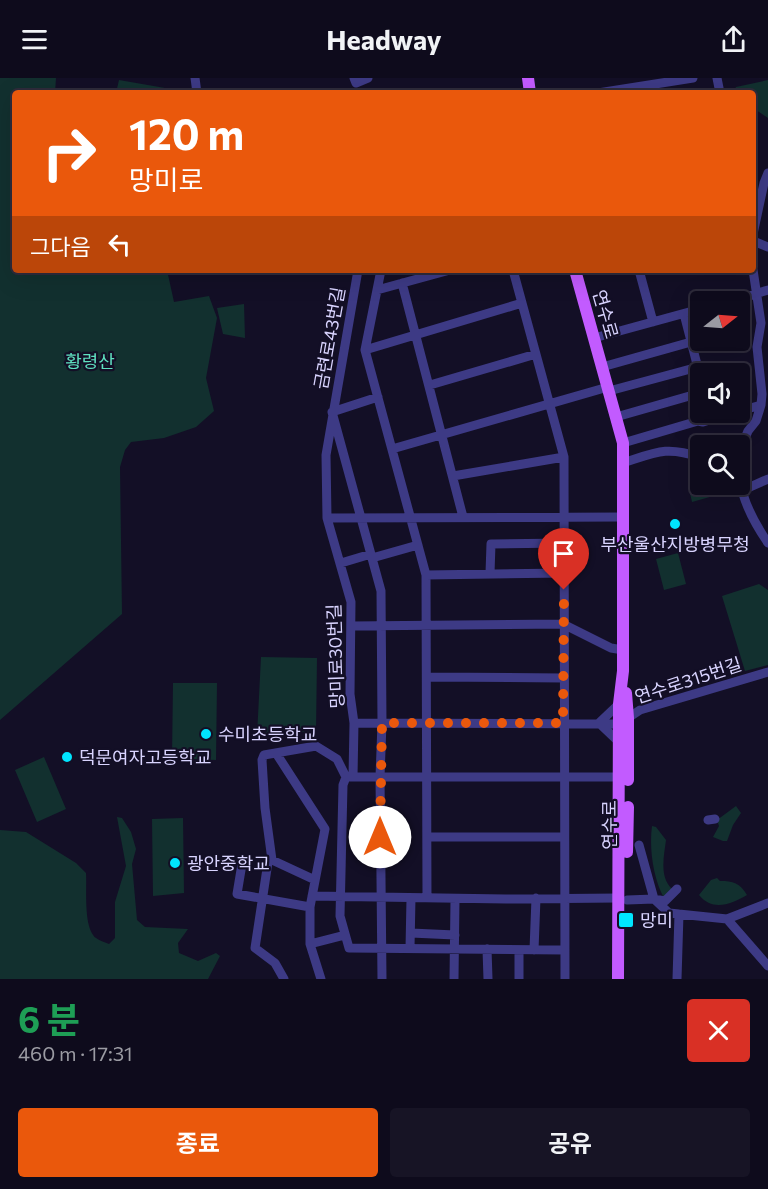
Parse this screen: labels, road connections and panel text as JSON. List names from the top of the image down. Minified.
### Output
{"streets":{"main road":["연수로"],"street":["금련로43번길","망미로30번길","연수로315번길"]},"crossings":[["연수로","연수로315번길"],["금련로43번길","망미로30번길"]],"parks":["황령산"],"places":{"other":["부산울산지방병무청","수미초등학교","덕문여자고등학교","광안중학교"],"transit":["망미"]},"north":"right","page":{"header":"Headway","turn":["120 m","망미로"],"then":"그다음","heading":["6 분","460 m · 17:31"],"buttons":["종료","공유"]}}
